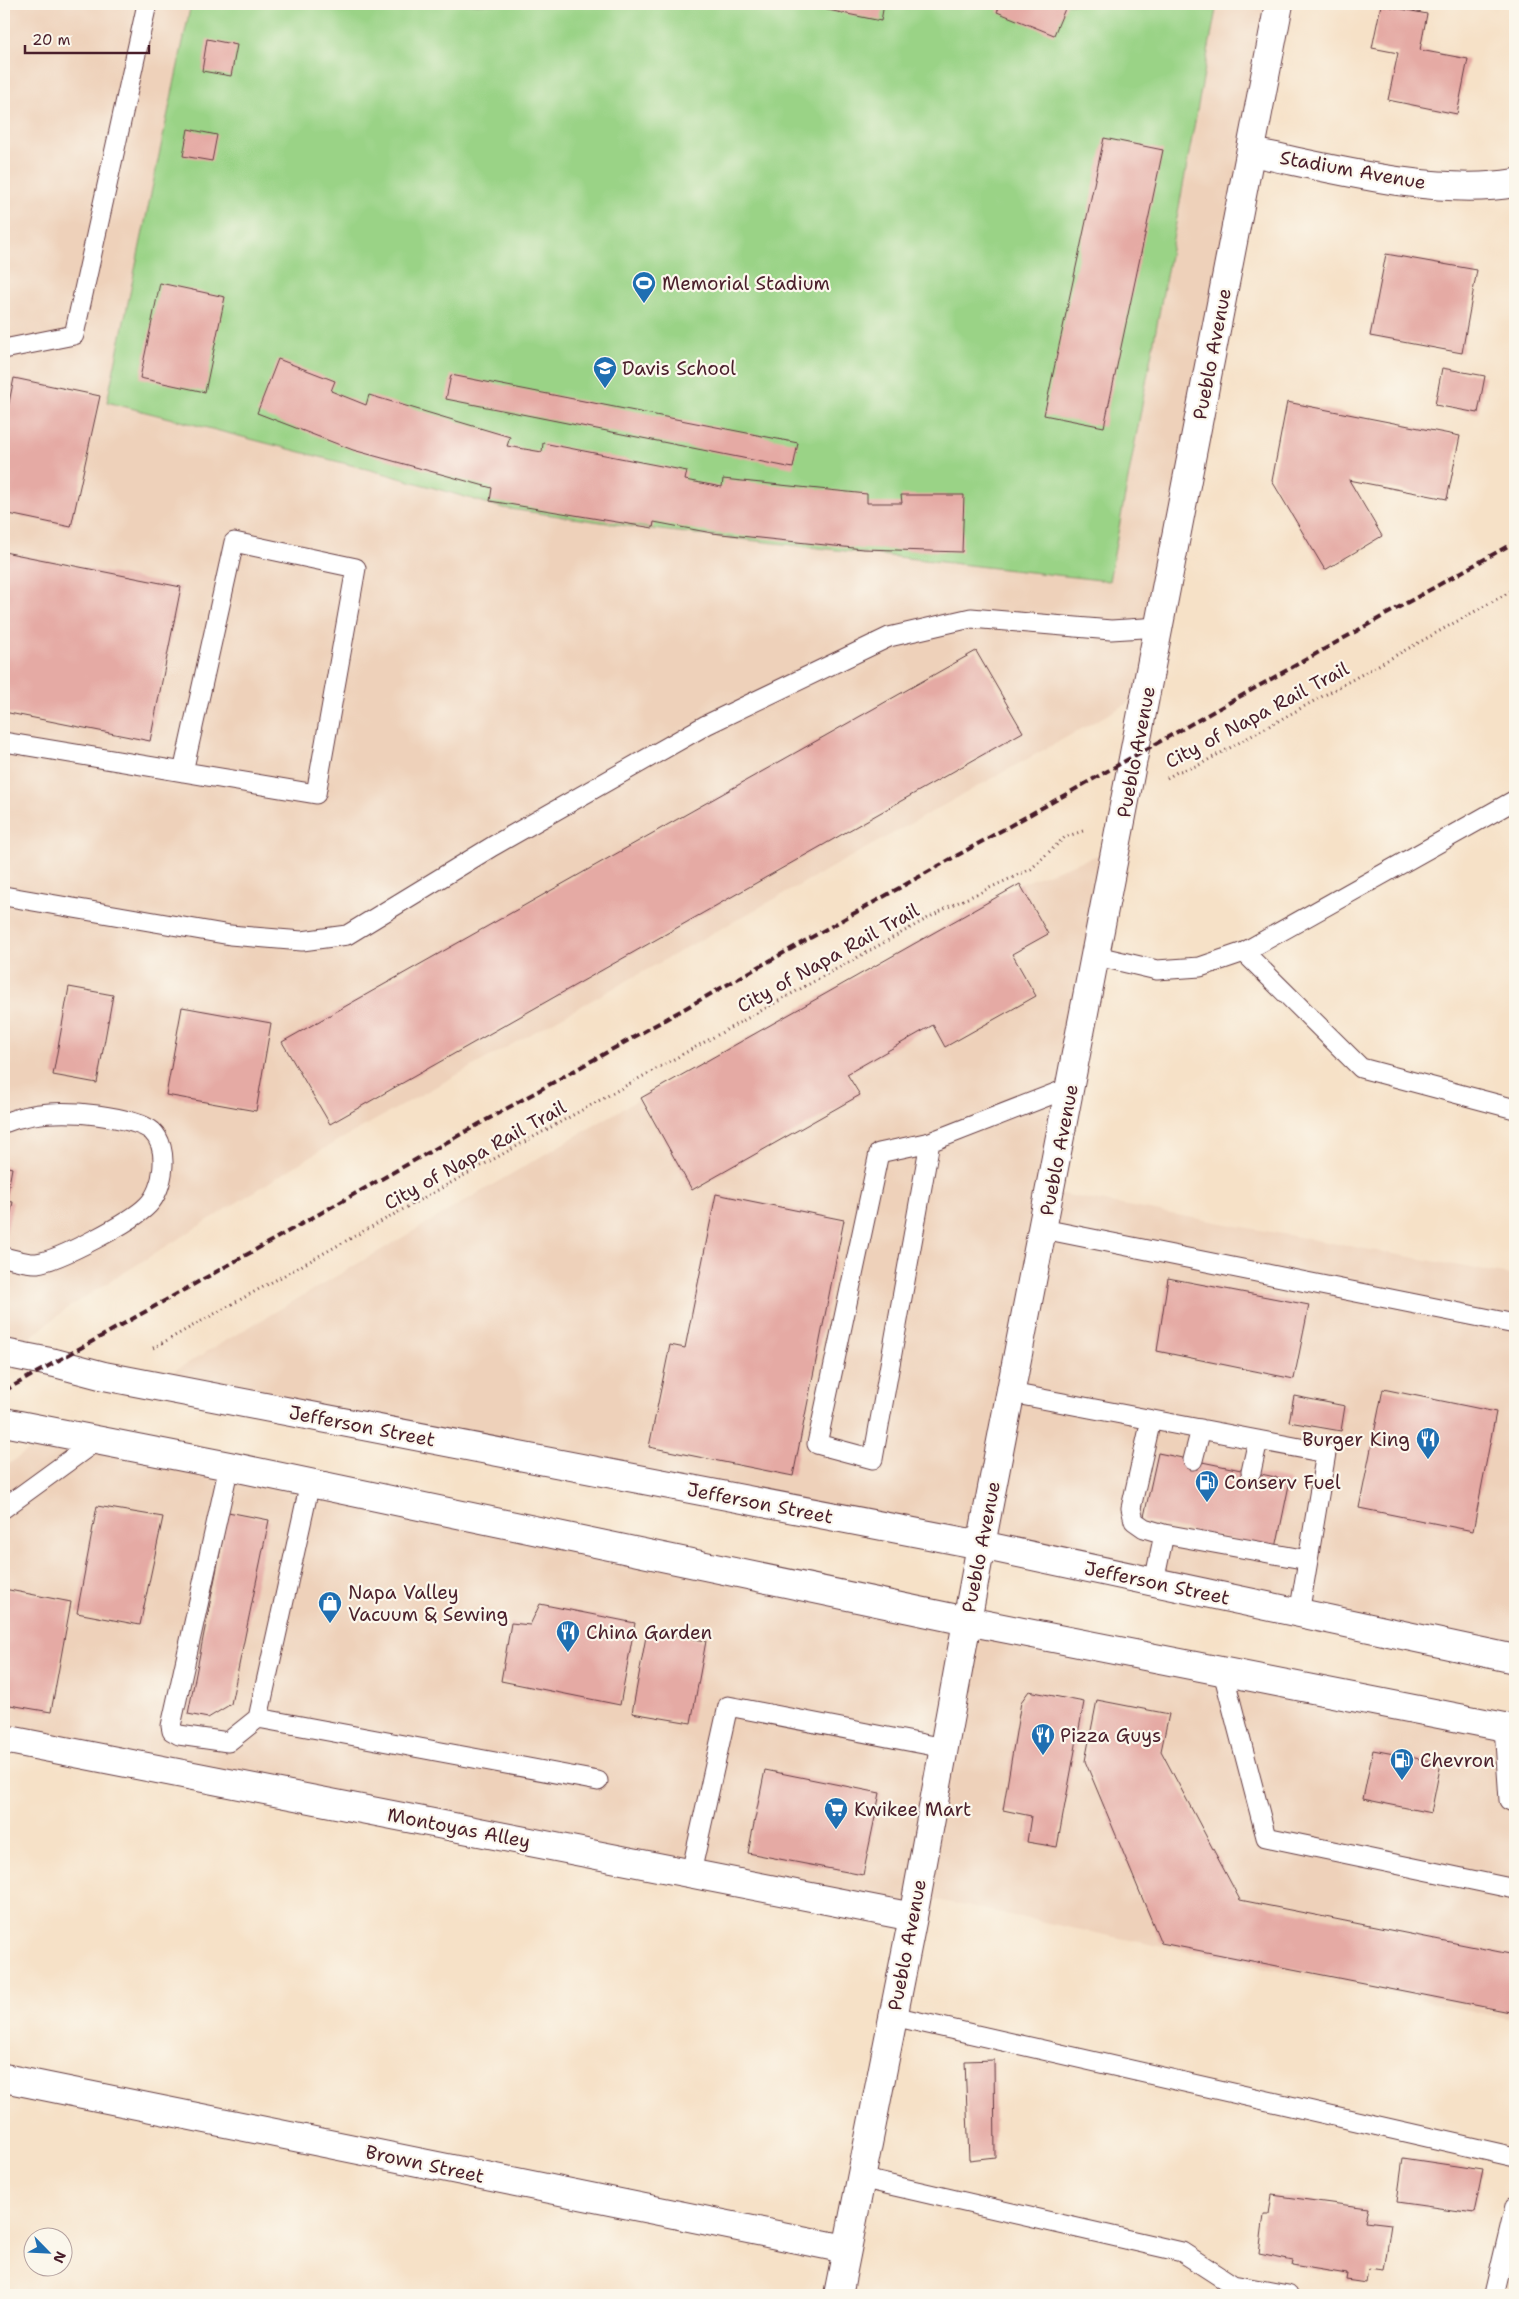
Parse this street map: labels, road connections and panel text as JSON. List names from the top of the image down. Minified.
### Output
{"streets":{"street":["Stadium Avenue","Pueblo Avenue","Jefferson Street","Montoyas Alley","Brown Street"],"path":["City of Napa Rail Trail"]},"crossings":[["Stadium Avenue","Pueblo Avenue"],["Pueblo Avenue","City of Napa Rail Trail"],["Pueblo Avenue","Jefferson Street"],["Pueblo Avenue","Montoyas Alley"],["Pueblo Avenue","Brown Street"]],"places":{"sports":["Memorial Stadium"],"school or university":["Davis School"],"restaurant":["Burger King","China Garden","Pizza Guys"],"fuel station":["Conserv Fuel","Chevron"],"shop":["Napa Valley Vacuum & Sewing"],"supermarket":["Kwikee Mart"]},"scale_bar":"20 m","north":"bottom right"}
